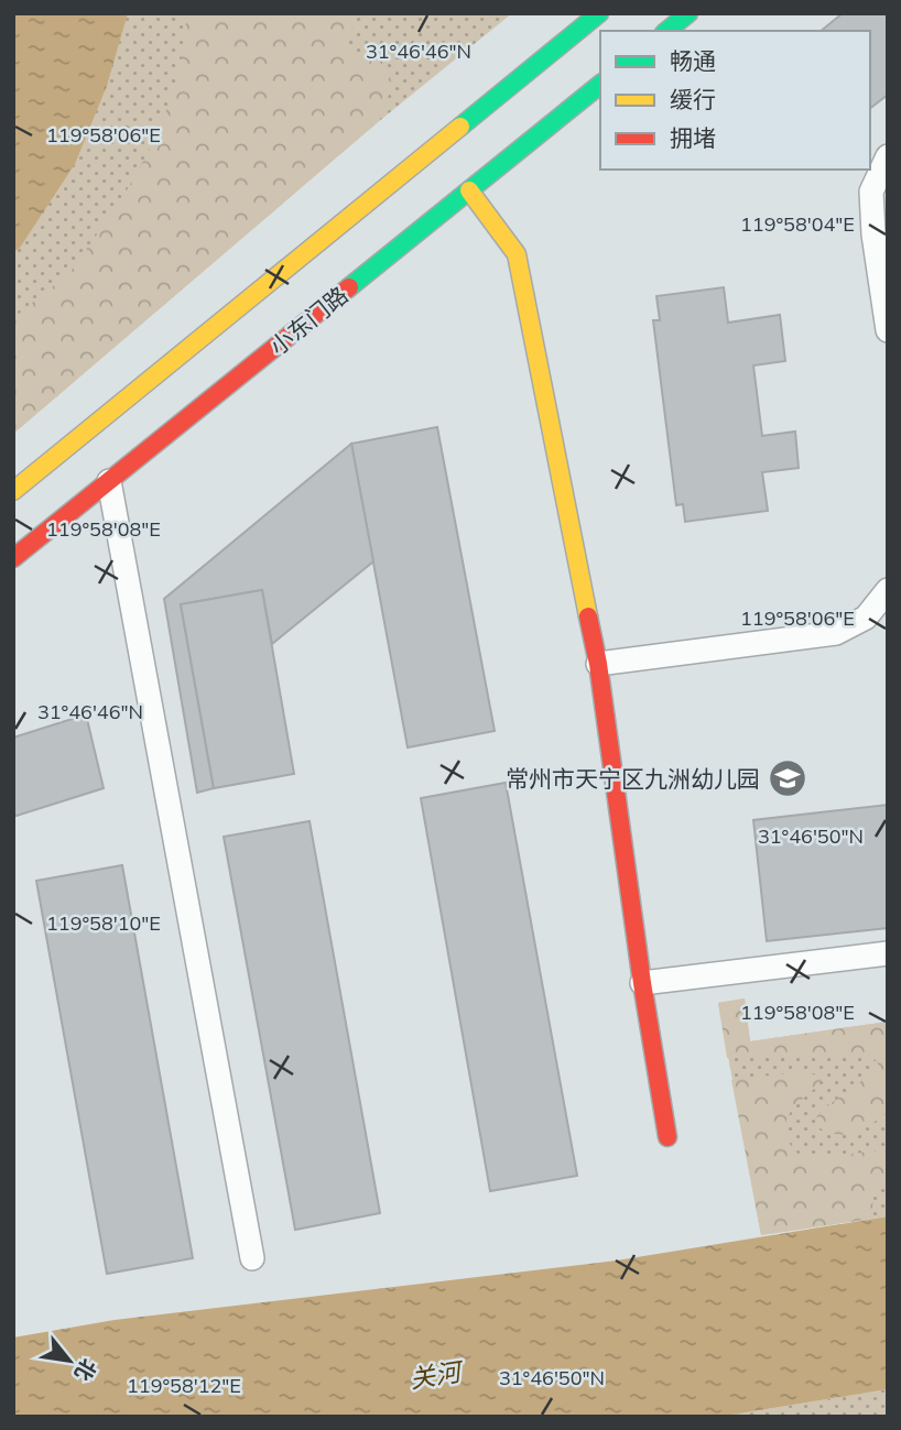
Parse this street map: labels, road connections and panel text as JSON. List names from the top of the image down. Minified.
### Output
{"streets":{"main road":["小东门路"]},"water":["关河"],"places":{"school or university":["常州市天宁区九洲幼儿园"]},"legend":["畅通","缓行","拥堵"],"north":"bottom right","coordinates":["31°46'46\"N","119°58'06\"E","119°58'04\"E","119°58'08\"E","31°46'50\"N","119°58'10\"E","119°58'12\"E"]}
